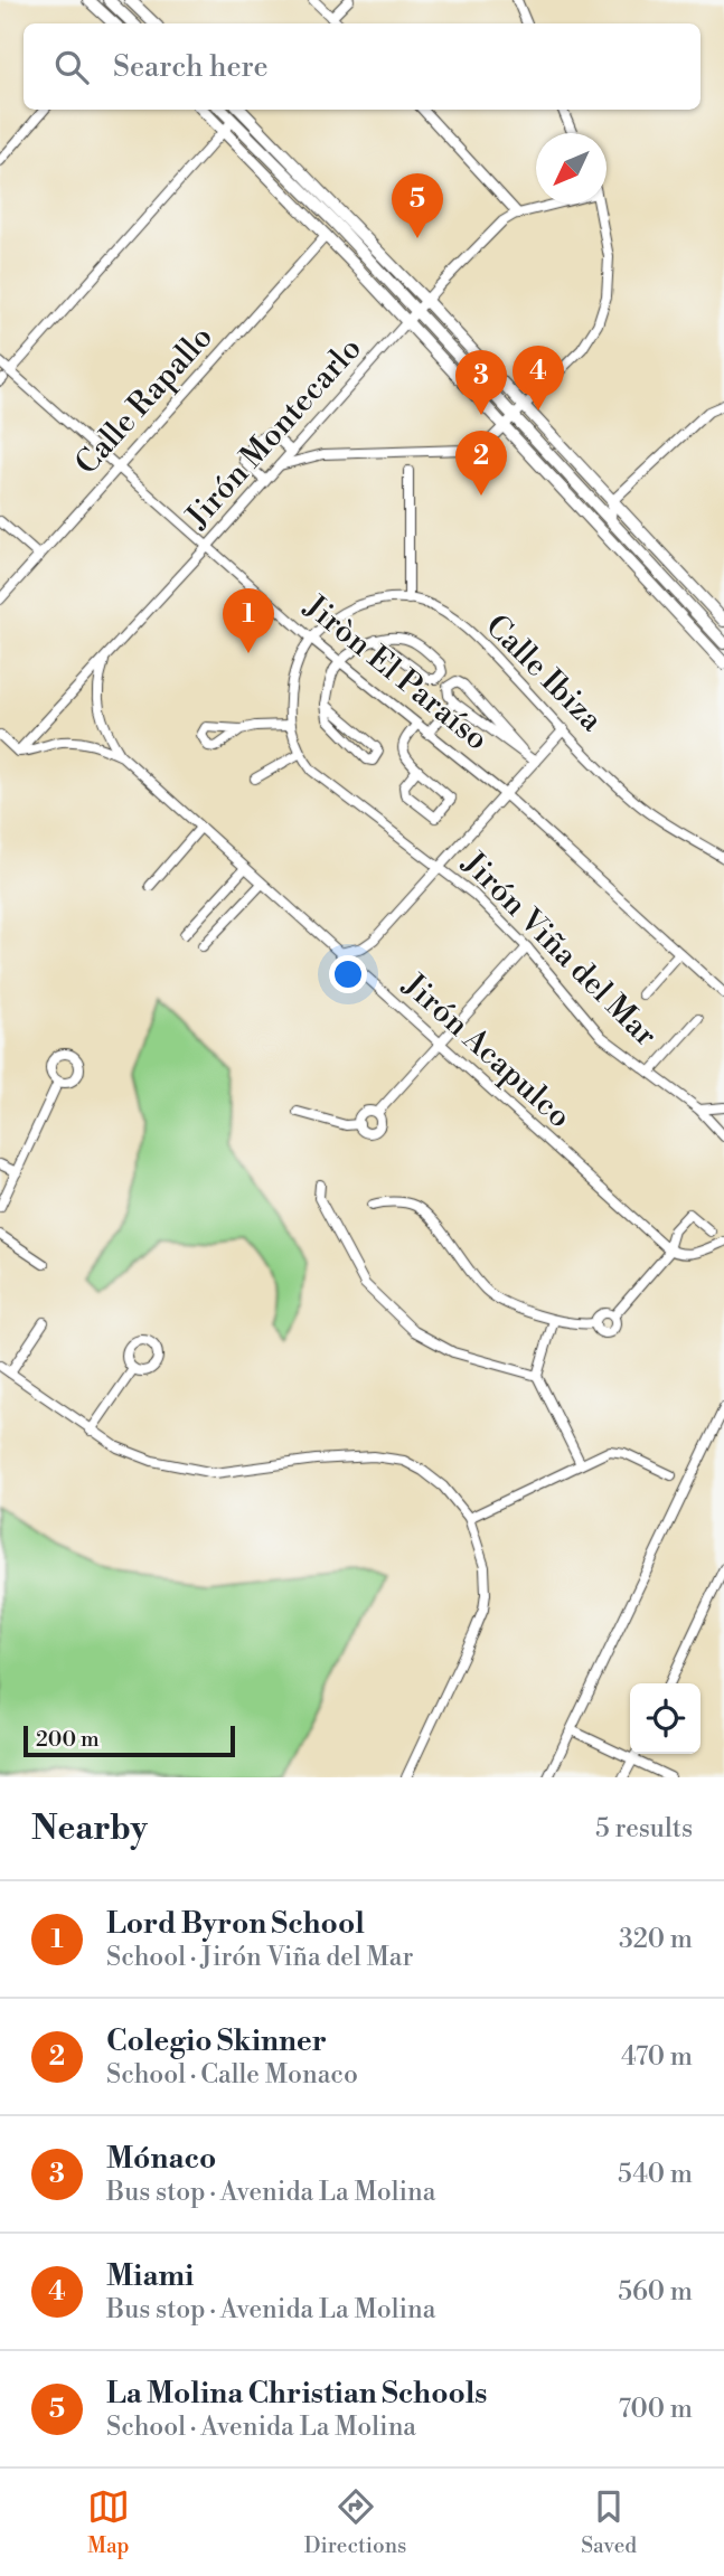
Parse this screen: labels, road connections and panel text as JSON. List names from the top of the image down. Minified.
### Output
{"streets":{"street":["Calle Rapallo","Jirón Montecarlo","Jiròn El Paraíso","Calle Ibiza","Jirón Viña del Mar","Jirón Acapulco"]},"crossings":[["Calle Rapallo","Jiròn El Paraíso"],["Jirón Montecarlo","Jiròn El Paraíso"],["Jirón Montecarlo","Jirón Acapulco"],["Jiròn El Paraíso","Calle Ibiza"],["Jiròn El Paraíso","Jirón Viña del Mar"],["Calle Ibiza","Jirón Viña del Mar"]],"scale_bar":"200 m","north":"bottom left","page":{"search":"Search here","pins":["5","4","3","2","1"],"scale":"200 m","heading":["Nearby","5 results"],"list":[{"mark":"1","name":"Lord Byron School","note":"School · Jirón Viña del Mar","value":"320 m"},{"mark":"2","name":"Colegio Skinner","note":"School · Calle Monaco","value":"470 m"},{"mark":"3","name":"Mónaco","note":"Bus stop · Avenida La Molina","value":"540 m"},{"mark":"4","name":"Miami","note":"Bus stop · Avenida La Molina","value":"560 m"},{"mark":"5","name":"La Molina Christian Schools","note":"School · Avenida La Molina","value":"700 m"}],"nav":["Map","Directions","Saved"]}}
